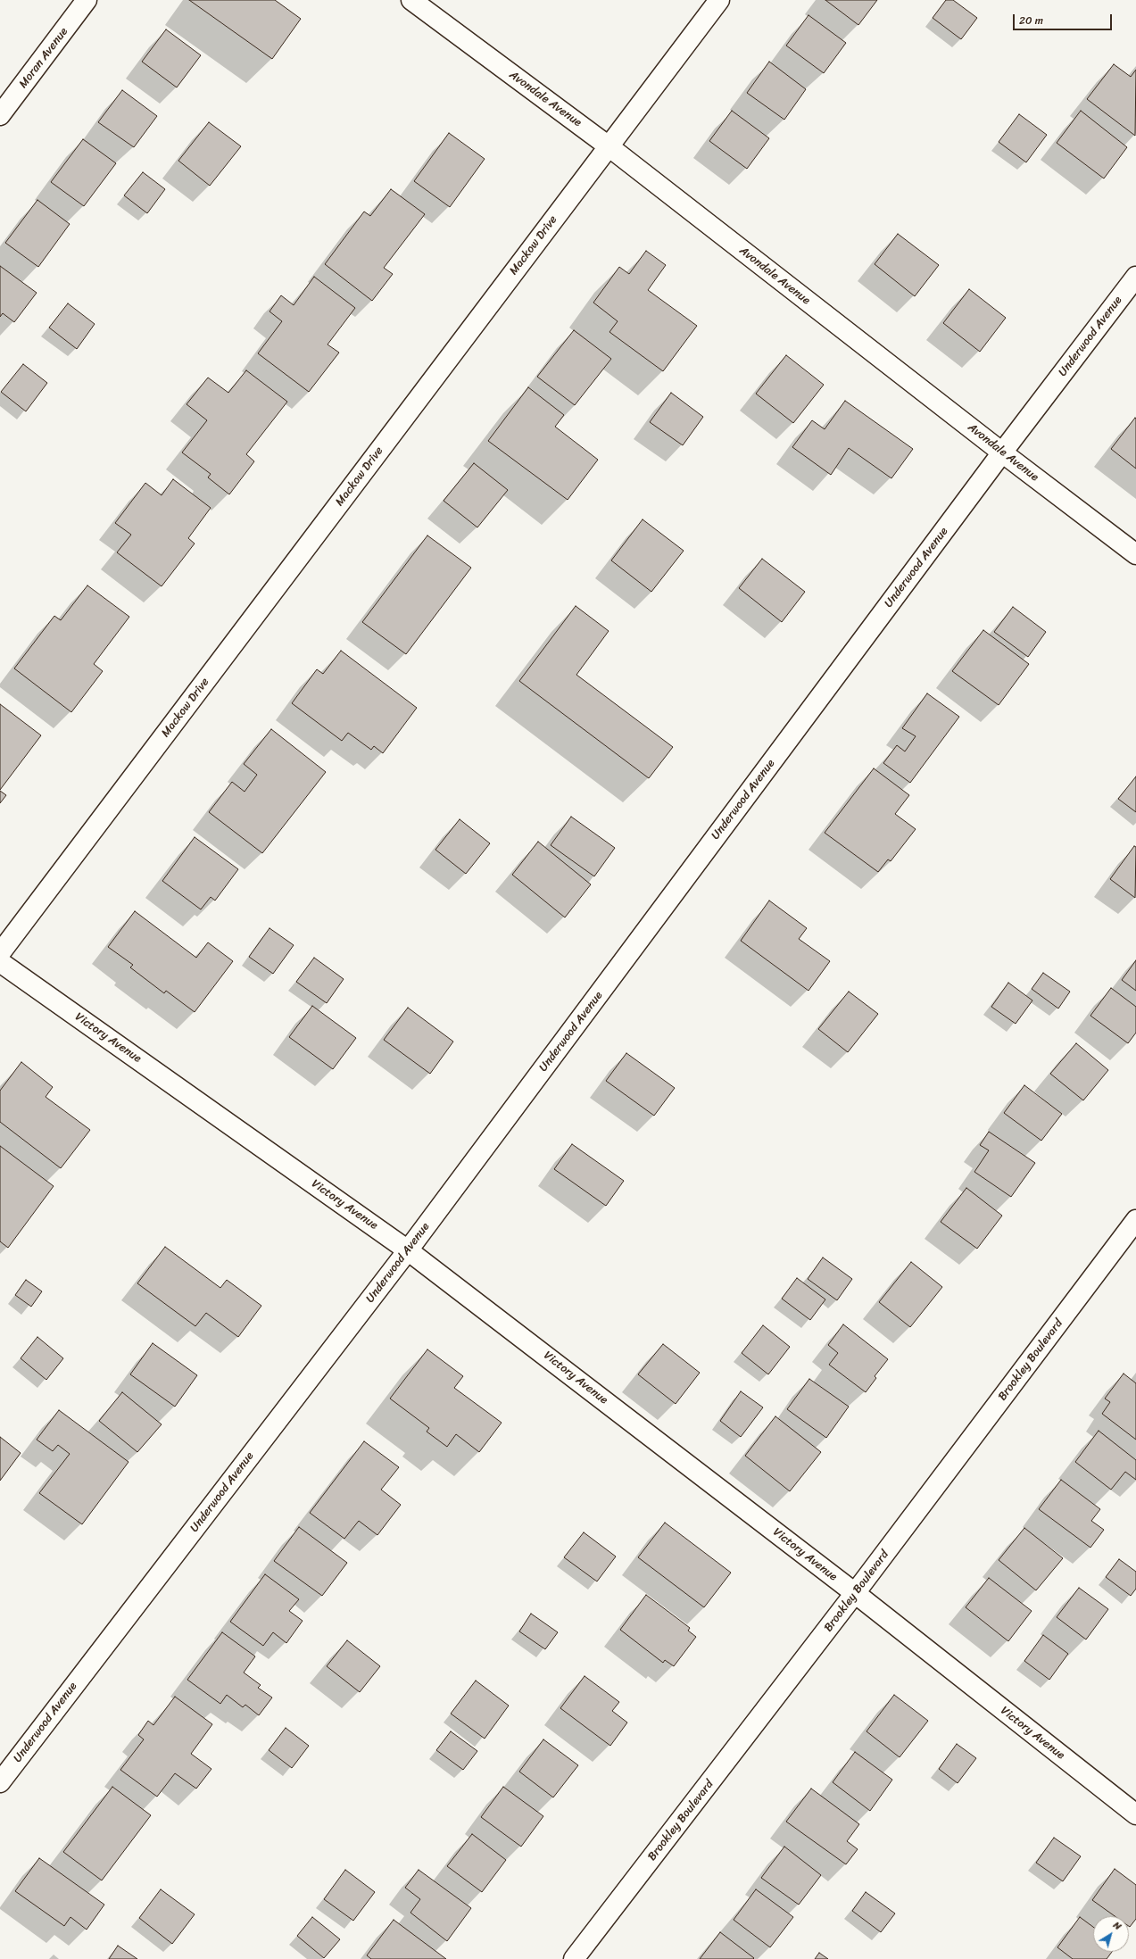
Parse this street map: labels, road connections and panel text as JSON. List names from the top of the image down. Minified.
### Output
{"streets":{"street":["Moran Avenue","Avondale Avenue","Mackow Drive","Underwood Avenue","Victory Avenue","Brookley Boulevard"]},"crossings":[["Avondale Avenue","Mackow Drive"],["Avondale Avenue","Underwood Avenue"],["Underwood Avenue","Victory Avenue"],["Victory Avenue","Brookley Boulevard"]],"scale_bar":"20 m","north":"top right"}
